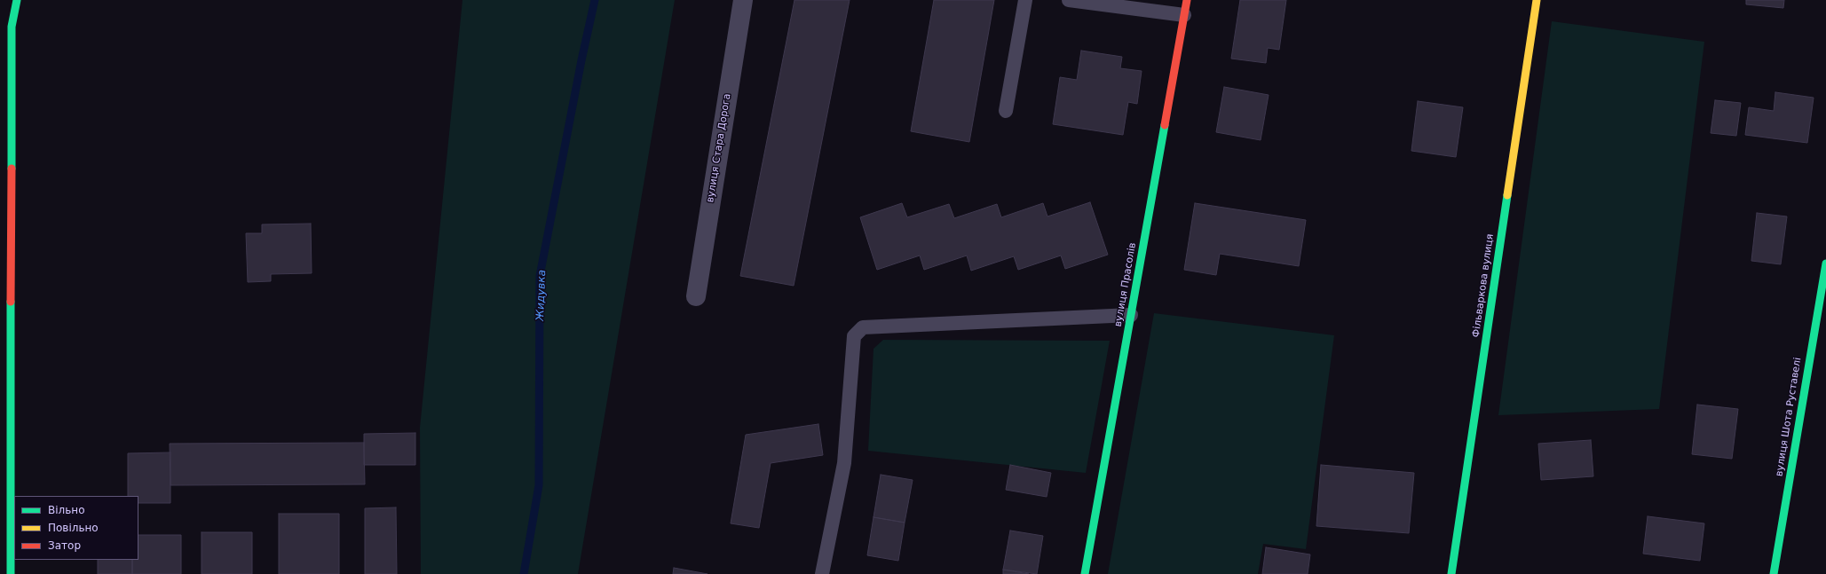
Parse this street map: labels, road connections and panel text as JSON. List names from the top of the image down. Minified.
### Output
{"streets":{"street":["вулиця Стара Дорога","вулиця Прасолів","Фільваркова вулиця","вулиця Шота Руставелі"]},"water":["Жидувка"],"legend":["Вільно","Повільно","Затор"]}
